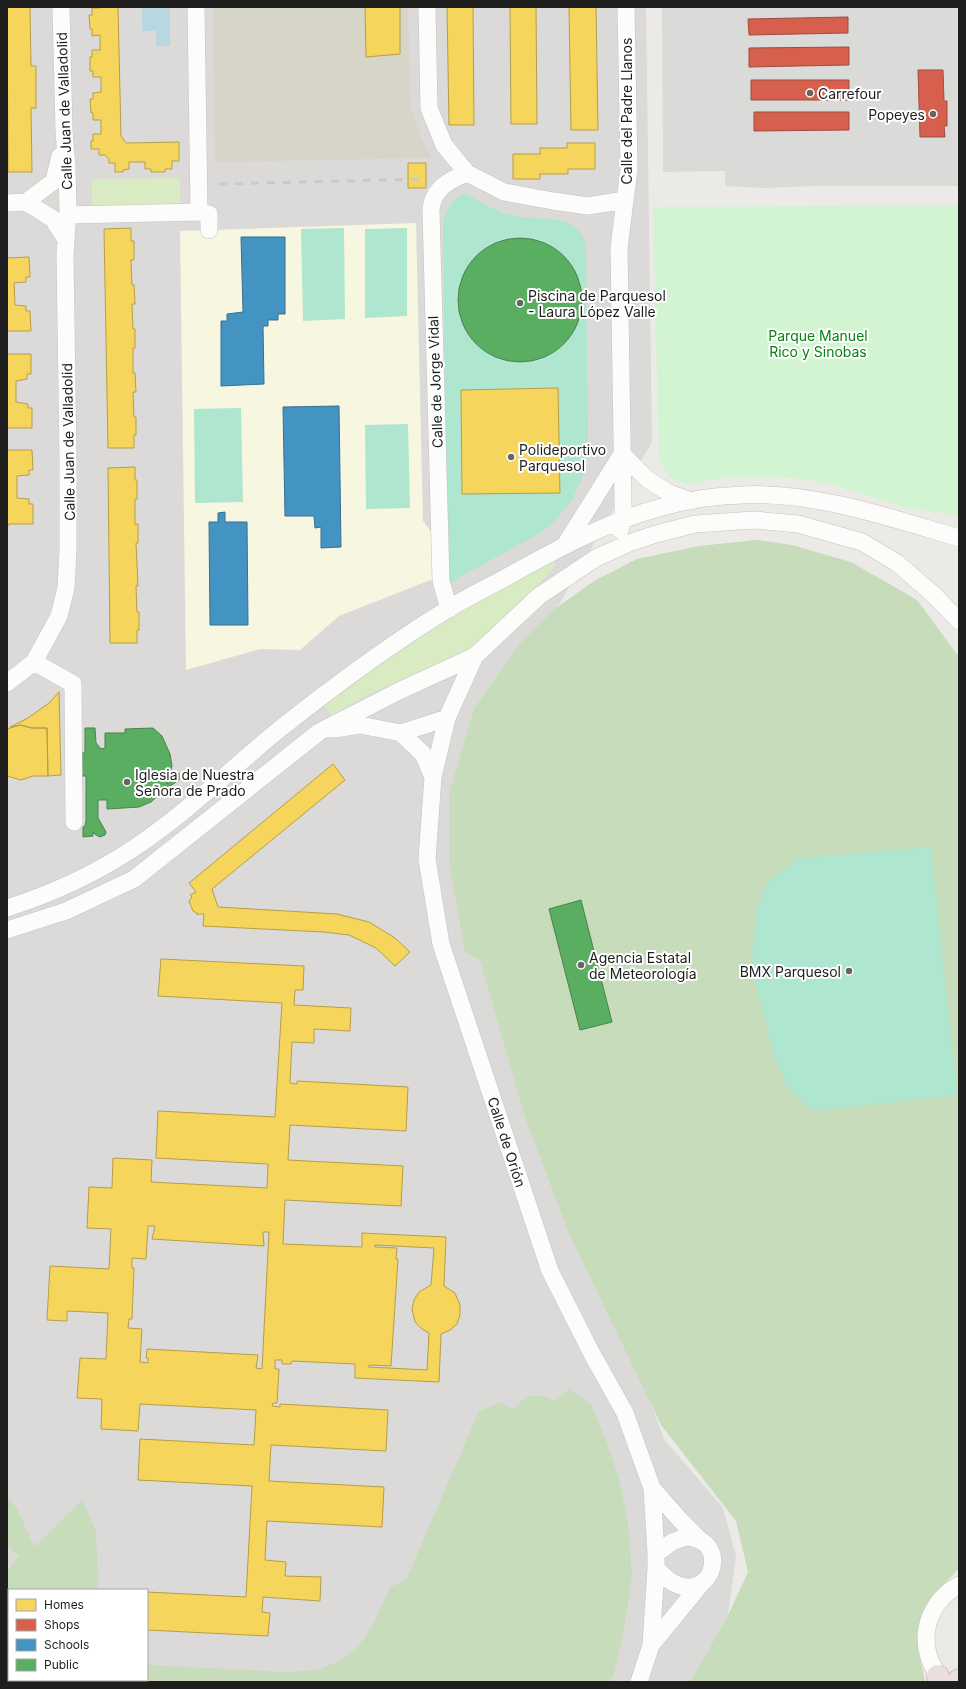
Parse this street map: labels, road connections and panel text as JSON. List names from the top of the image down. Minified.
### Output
{"streets":{"street":["Calle Juan de Valladolid","Calle del Padre Llanos","Calle de Jorge Vidal","Calle de Orión"]},"parks":["Parque Manuel Rico y Sinobas"],"places":["Carrefour","Popeyes","Piscina de Parquesol - Laura López Valle","Polideportivo Parquesol","Iglesia de Nuestra Señora de Prado","Agencia Estatal de Meteorología","BMX Parquesol"],"legend":["Homes","Shops","Schools","Public"]}
